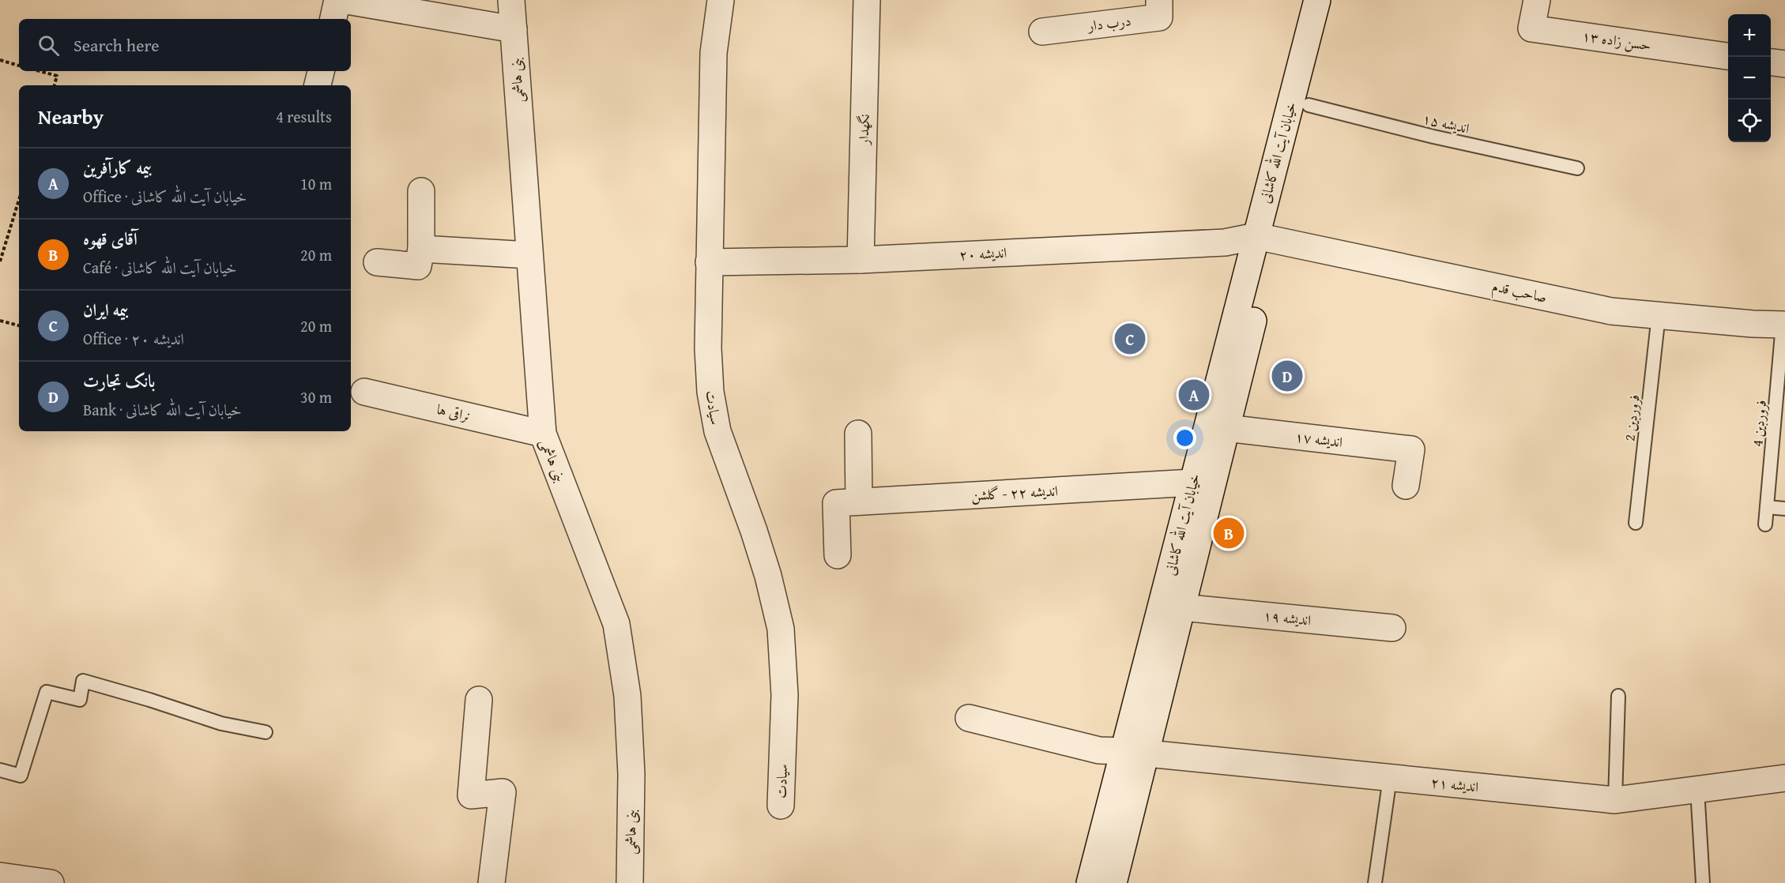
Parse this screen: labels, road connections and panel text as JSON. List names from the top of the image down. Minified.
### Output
{"streets":{"street":["درب دار","حسن زاده ۱۳","بنی هاشمی","نگهدار","خیابان آیت الله کاشانی","اندیشه ۲۰","صاحب قدم","سیادت","نراقی ها","اندیشه ۱۷","اندیشه ۲۲ - گلشن","اندیشه ۱۹","اندیشه ۲۱"],"lane":["اندیشه ۱۵","فروردین 2","فروردین 4"]},"crossings":[["بنی هاشمی","نراقی ها"],["اندیشه ۱۵","خیابان آیت الله کاشانی"],["نگهدار","اندیشه ۲۰"],["خیابان آیت الله کاشانی","اندیشه ۲۰"],["خیابان آیت الله کاشانی","صاحب قدم"],["خیابان آیت الله کاشانی","اندیشه ۱۷"],["خیابان آیت الله کاشانی","اندیشه ۲۲ - گلشن"],["خیابان آیت الله کاشانی","اندیشه ۱۹"],["خیابان آیت الله کاشانی","اندیشه ۲۱"],["اندیشه ۲۰","صاحب قدم"],["اندیشه ۲۰","سیادت"],["صاحب قدم","فروردین 2"],["صاحب قدم","فروردین 4"]],"page":{"map_buttons":["+","−"],"search":"Search here","heading":["Nearby","4 results"],"list":[{"mark":"A","name":"بیمه کارآفرین","note":"Office · خیابان آیت الله کاشانی","value":"10 m"},{"mark":"B","name":"آقای قهوه","note":"Café · خیابان آیت الله کاشانی","value":"20 m"},{"mark":"C","name":"بیمه ایران","note":"Office · اندیشه ۲۰","value":"20 m"},{"mark":"D","name":"بانک تجارت","note":"Bank · خیابان آیت الله کاشانی","value":"30 m"}],"pins":["C","D","A","B"]}}
